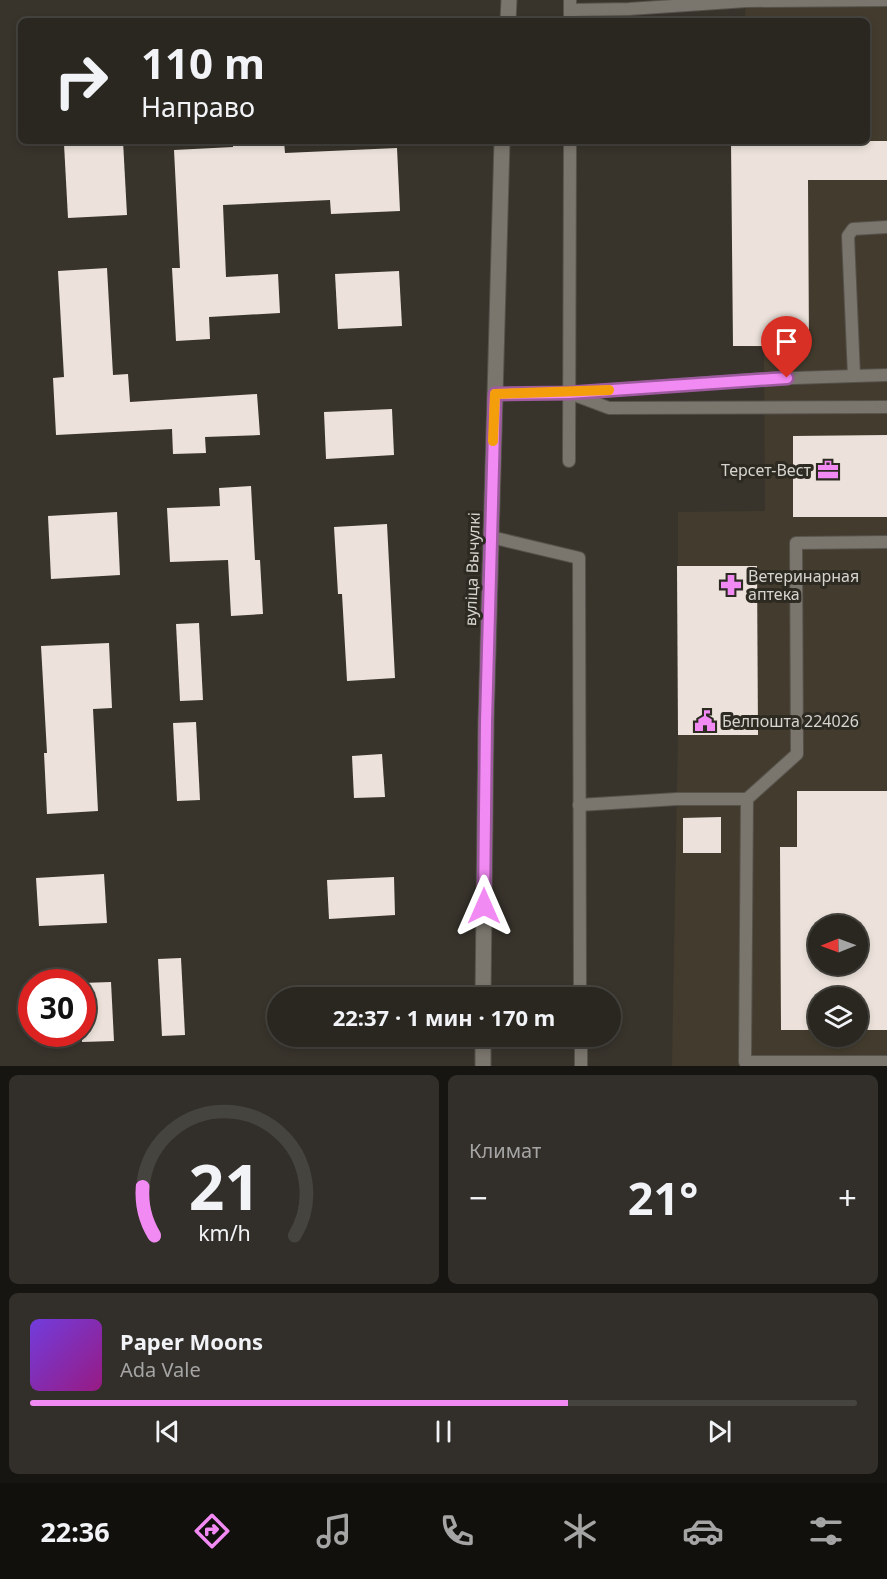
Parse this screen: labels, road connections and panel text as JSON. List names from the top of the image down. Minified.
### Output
{"streets":{"street":["вуліца Вычулкі"]},"places":{"office":["Терсет-Вест"],"pharmacy":["Ветеринарная аптека"],"public building":["Белпошта 224026"]},"north":"left","page":{"turn":["110 m","Направо"],"limit":"30","trip":"22:37 · 1 мин · 170 m","tile":"Климат","heat":["−","21°","+"],"song":["Paper Moons","Ada Vale"],"tabs":"22:36","gauge":["21","km/h"]}}
